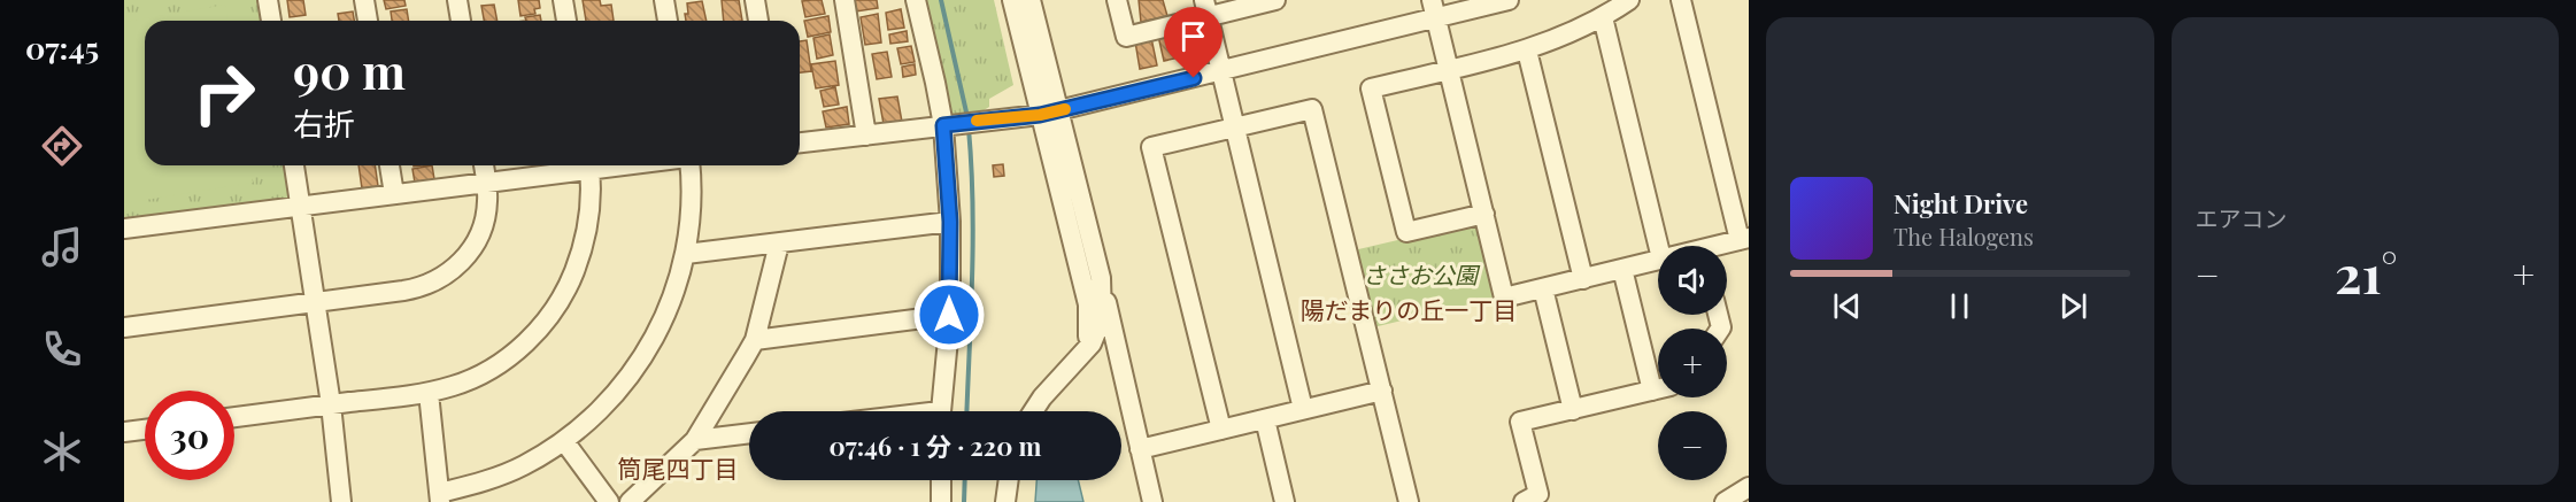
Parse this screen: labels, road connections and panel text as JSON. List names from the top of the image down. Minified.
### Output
{"districts":["陽だまりの丘一丁目","筒尾四丁目"],"parks":["ささお公園"],"page":{"tabs":"07:45","tile":"エアコン","turn":["90 m","右折"],"song":["Night Drive","The Halogens"],"heat":["−","21°","+"],"map_buttons":["+","−"],"limit":"30","trip":"07:46 · 1 分 · 220 m"}}
